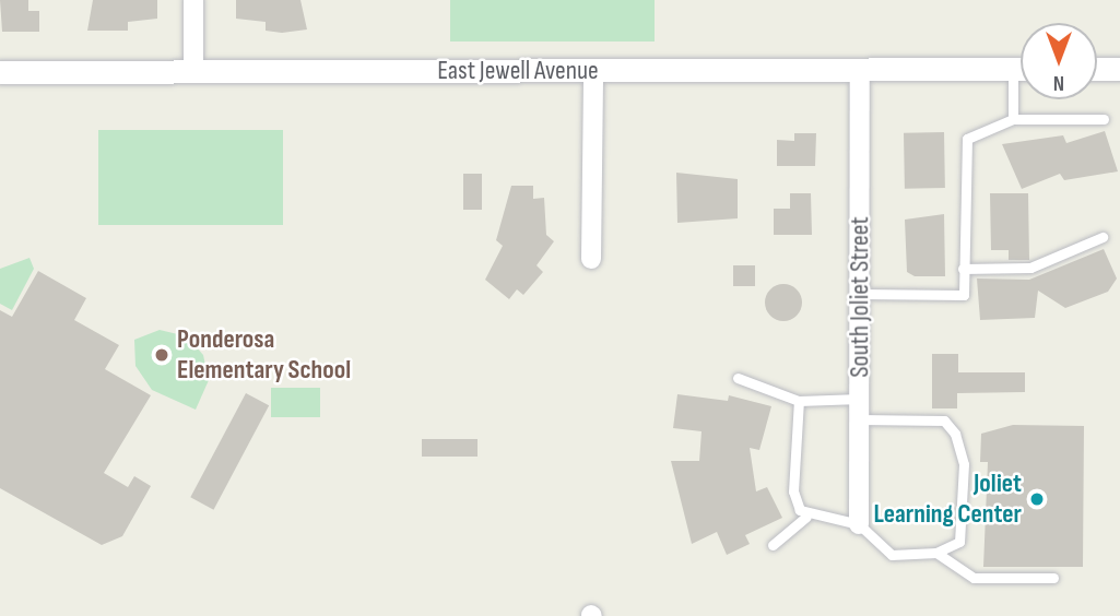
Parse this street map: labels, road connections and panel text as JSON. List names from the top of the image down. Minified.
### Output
{"streets":{"street":["East Jewell Avenue","South Joliet Street"]},"crossings":[["East Jewell Avenue","South Joliet Street"]],"places":["Ponderosa Elementary School","Joliet Learning Center"],"north":"bottom"}
